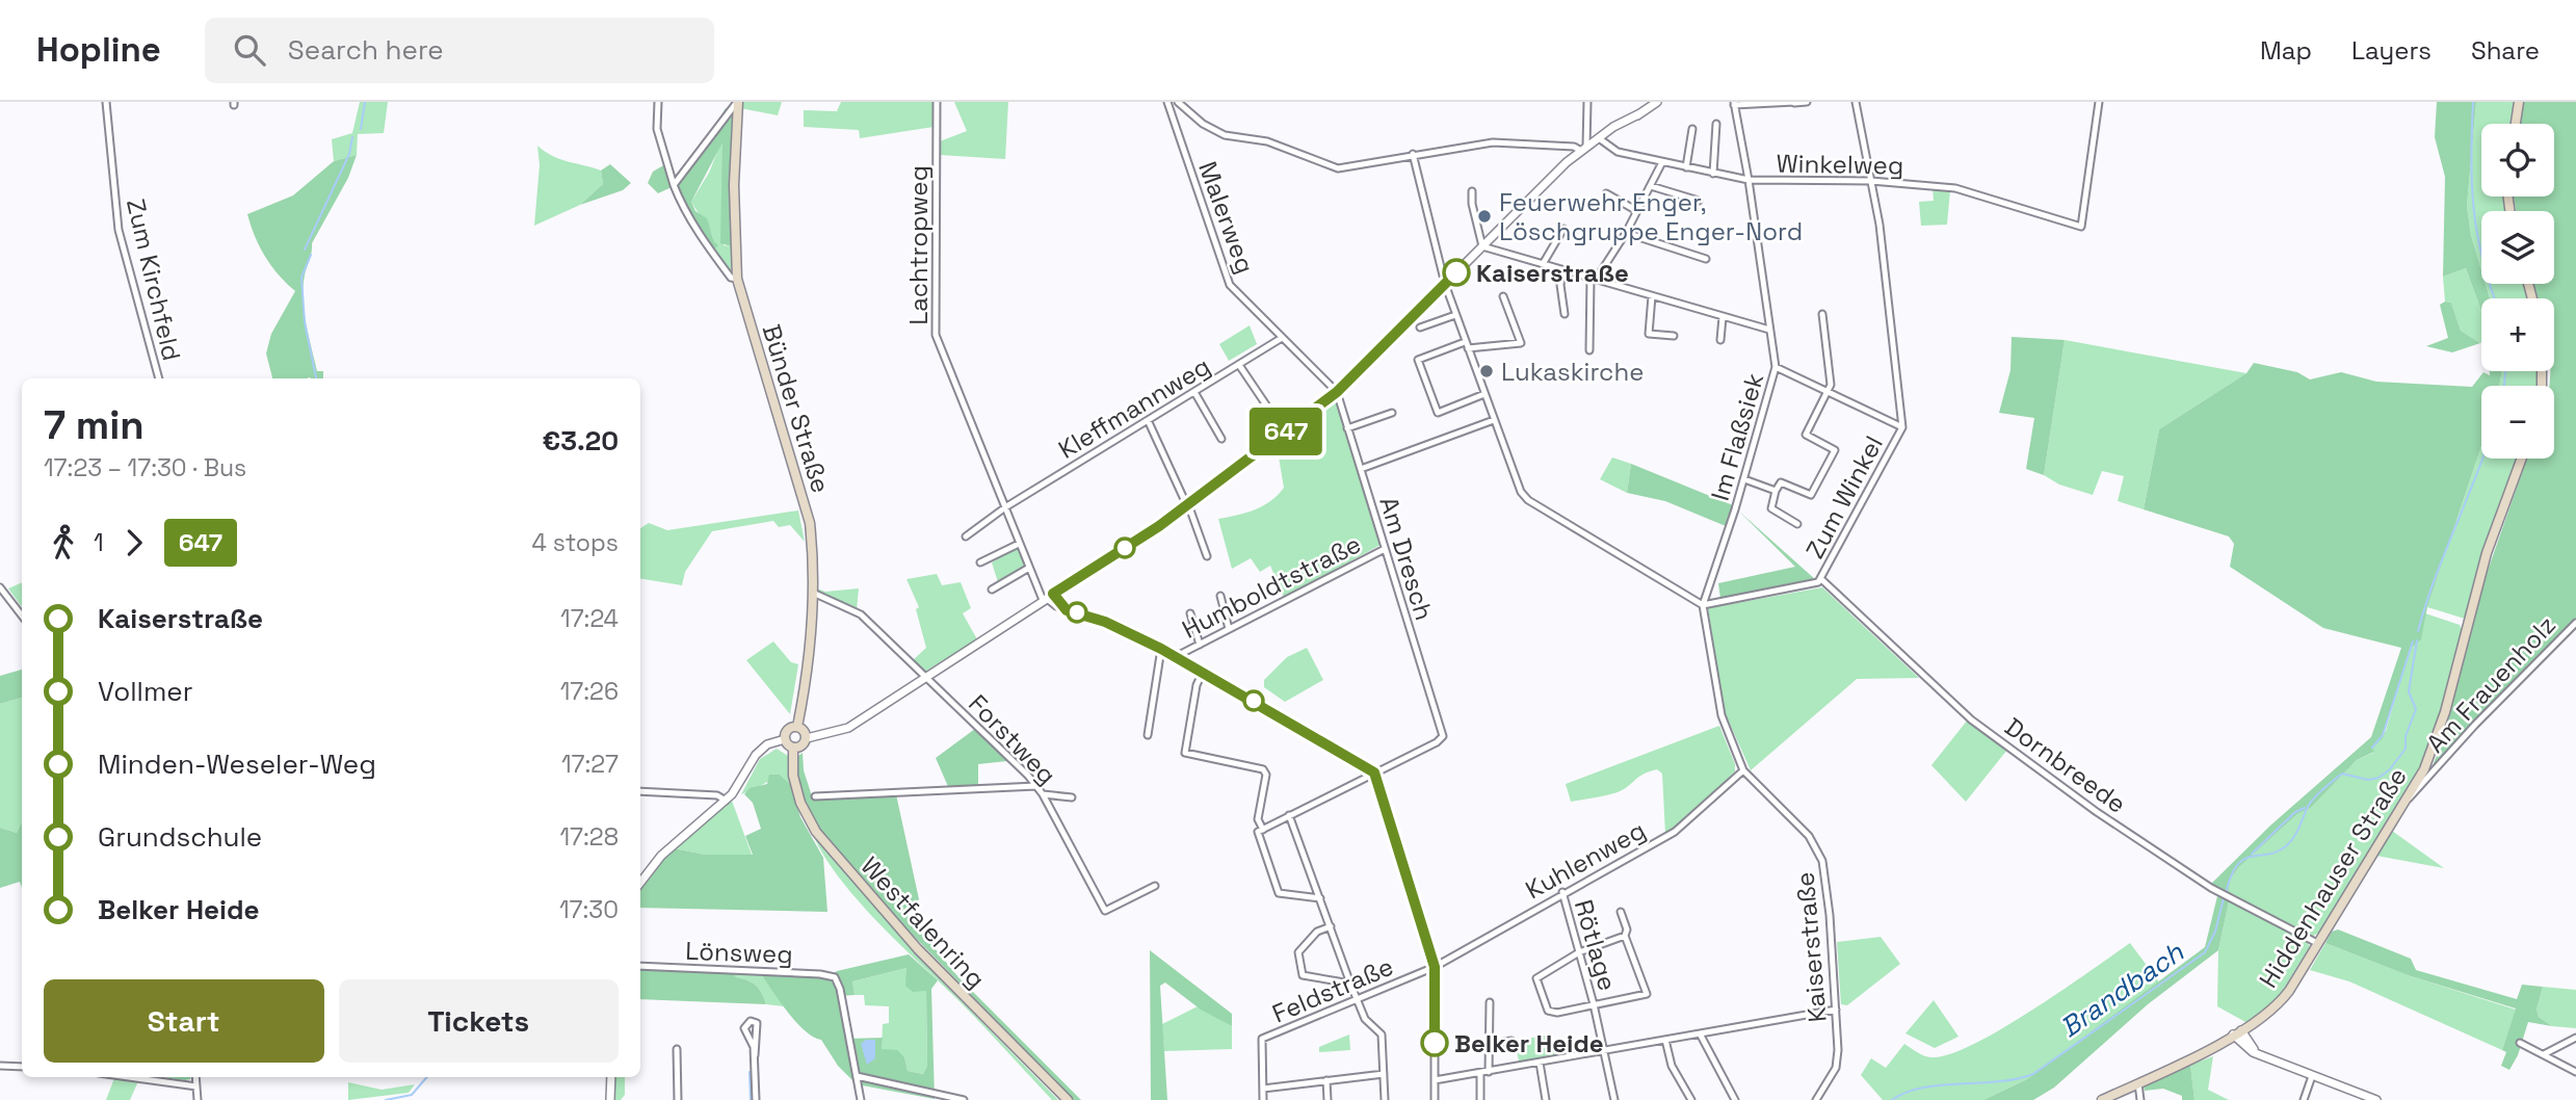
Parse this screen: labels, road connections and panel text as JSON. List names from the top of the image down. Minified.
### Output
{"streets":{"main road":["Bünder Straße","Hiddenhauser Straße","Westfalenring"],"street":["Winkelweg","Malerweg","Lachtropweg","Zum Kirchfeld","Kleffmannweg","Im Flaßsiek","Zum Winkel","Am Dresch","Humboldtstraße","Am Frauenholz","Forstweg","Dornbreede","Kuhlenweg","Rötlage","Kaiserstraße","Lönsweg","Feldstraße"]},"crossings":[["Winkelweg","Im Flaßsiek"],["Winkelweg","Zum Winkel"],["Malerweg","Kleffmannweg"],["Malerweg","Am Dresch"],["Lachtropweg","Kleffmannweg"],["Bünder Straße","Forstweg"],["Bünder Straße","Westfalenring"],["Im Flaßsiek","Zum Winkel"],["Im Flaßsiek","Kaiserstraße"],["Zum Winkel","Dornbreede"],["Zum Winkel","Kaiserstraße"],["Am Dresch","Humboldtstraße"],["Am Frauenholz","Hiddenhauser Straße"],["Dornbreede","Hiddenhauser Straße"],["Kuhlenweg","Rötlage"],["Kuhlenweg","Kaiserstraße"],["Kuhlenweg","Feldstraße"]],"water":["Brandbach"],"places":["Feuerwehr Enger, Löschgruppe Enger-Nord","Kaiserstraße","Lukaskirche","Belker Heide"],"lines":["bus line 647"],"page":{"header":"Hopline","search":"Search here","nav":["Map","Layers","Share"],"on_map":"647","map_buttons":["+","−"],"heading":["7 min","17:23 – 17:30 · Bus","€3.20"],"legs":["1","647","4 stops"],"list":[{"name":"Kaiserstraße","value":"17:24"},{"name":"Vollmer","value":"17:26"},{"name":"Minden-Weseler-Weg","value":"17:27"},{"name":"Grundschule","value":"17:28"},{"name":"Belker Heide","value":"17:30"}],"buttons":["Start","Tickets"]}}
